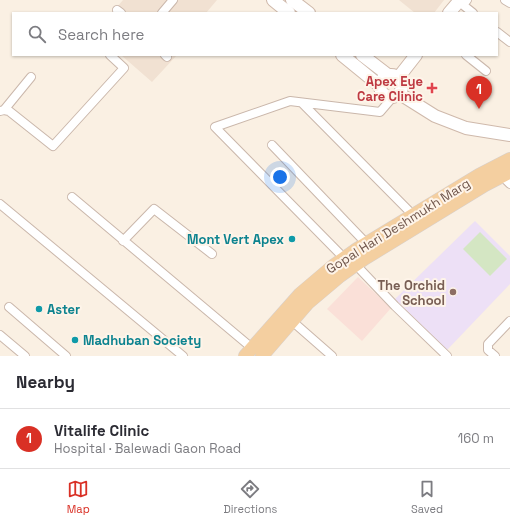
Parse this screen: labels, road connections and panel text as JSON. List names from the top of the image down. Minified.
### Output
{"streets":{"main road":["Gopal Hari Deshmukh Marg"]},"places":{"health":["Apex Eye Care Clinic"],"other":["Mont Vert Apex","The Orchid School","Aster","Madhuban Society"]},"page":{"search":"Search here","pins":"1","heading":"Nearby","list":[{"mark":"1","name":"Vitalife Clinic","note":"Hospital · Balewadi Gaon Road","value":"160 m"}],"nav":["Map","Directions","Saved"]}}
